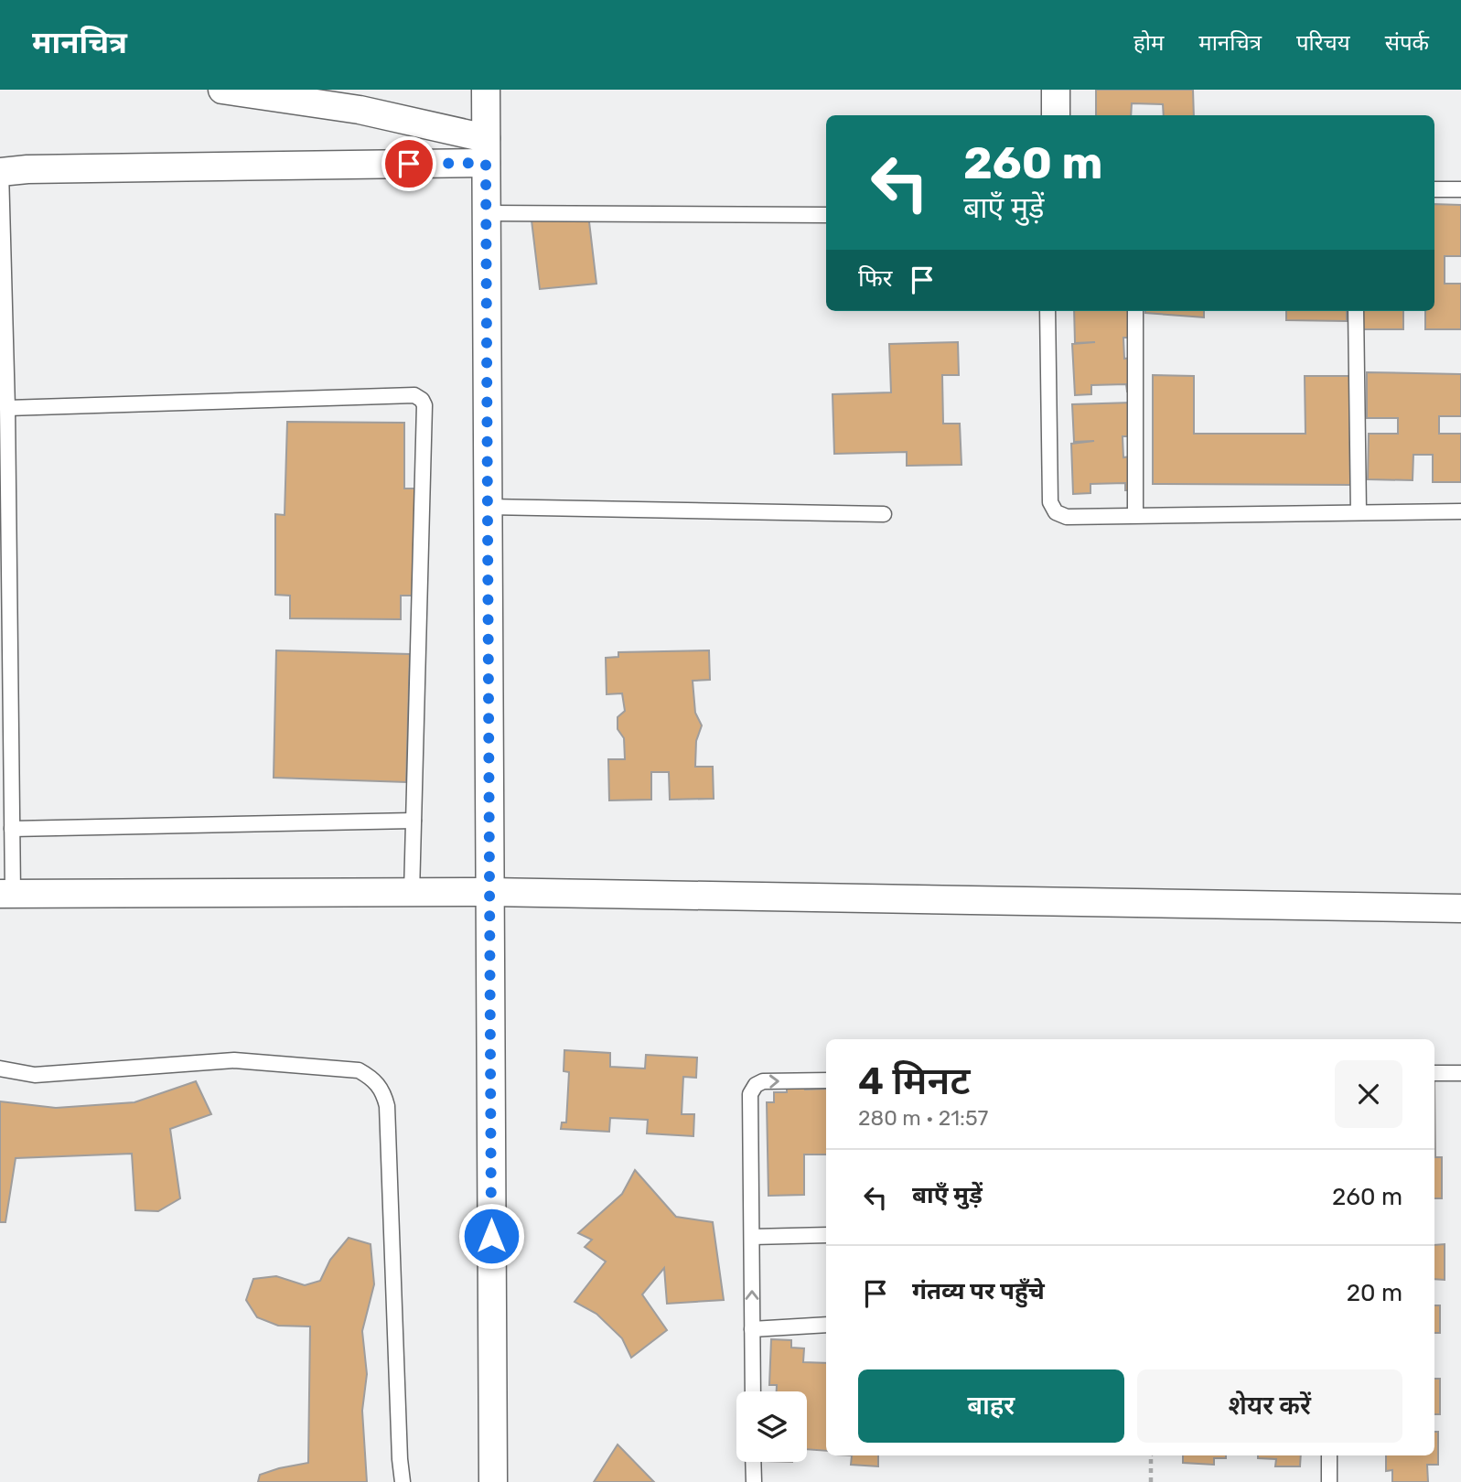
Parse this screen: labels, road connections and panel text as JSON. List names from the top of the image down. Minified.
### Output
{"page":{"header":"मानचित्र","nav":["होम","मानचित्र","परिचय","संपर्क"],"turn":["260 m","बाएँ मुड़ें"],"then":"फिर","heading":["4 मिनट","280 m · 21:57"],"list":[{"name":"बाएँ मुड़ें","value":"260 m"},{"name":"गंतव्य पर पहुँचे","value":"20 m"}],"buttons":["बाहर","शेयर करें"]}}
